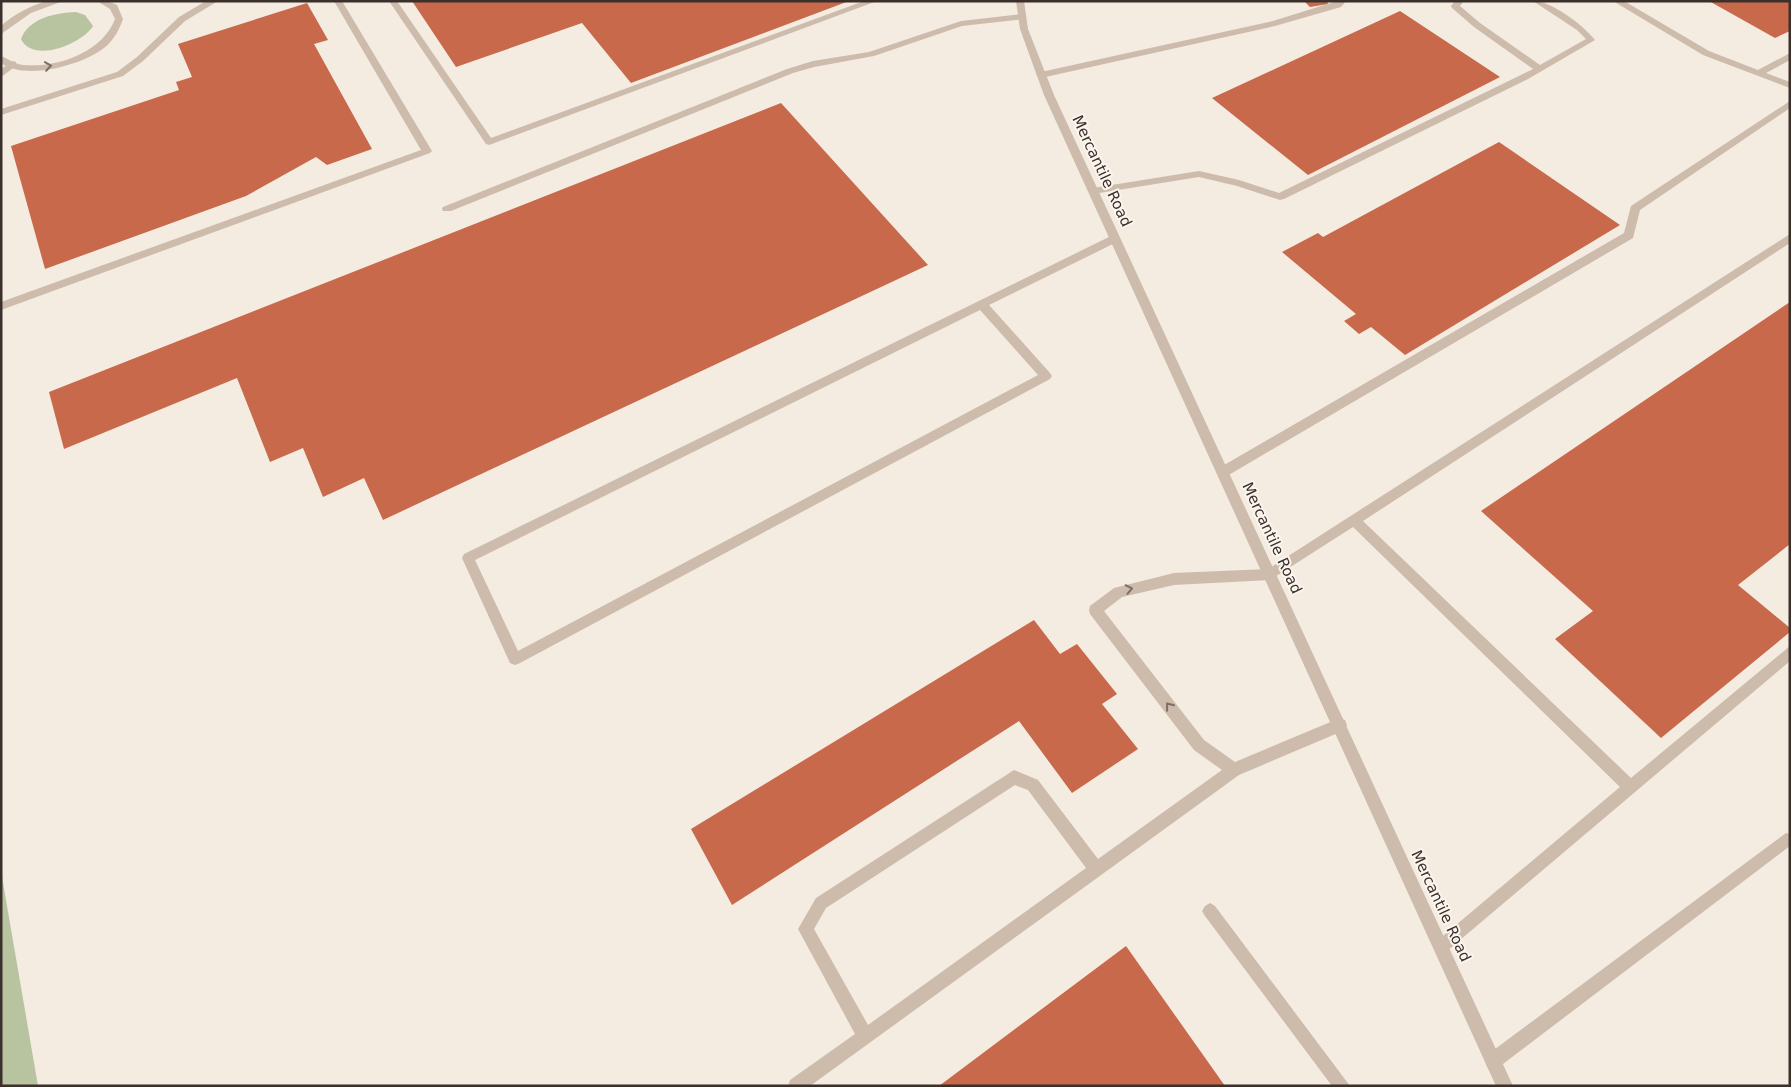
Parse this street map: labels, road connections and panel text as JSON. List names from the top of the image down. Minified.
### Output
{"streets":{"street":["Mercantile Road"]}}
